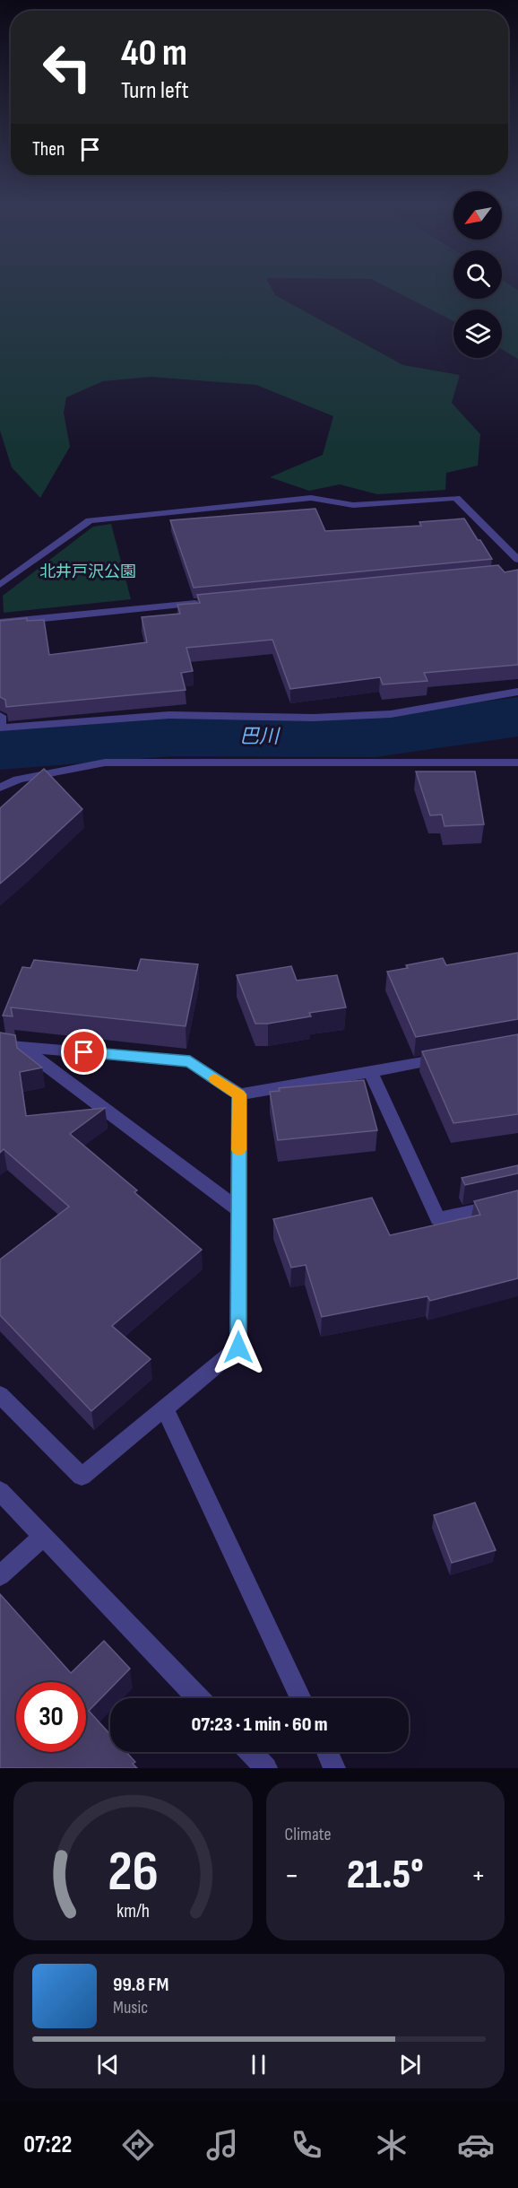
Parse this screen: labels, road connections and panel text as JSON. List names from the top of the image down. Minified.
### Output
{"water":["巴川"],"parks":["北井戸沢公園"],"north":"bottom left","page":{"turn":["40 m","Turn left"],"then":"Then","limit":"30","trip":"07:23 · 1 min · 60 m","tile":"Climate","heat":["−","21.5°","+"],"song":["99.8 FM","Music"],"tabs":"07:22","gauge":["26","km/h"]}}
